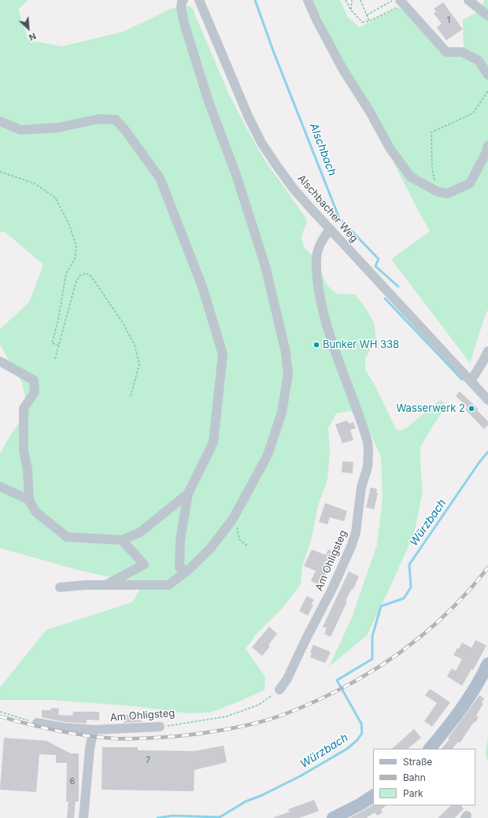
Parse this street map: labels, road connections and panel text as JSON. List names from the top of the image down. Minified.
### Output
{"streets":{"street":["Alschbacher Weg","Am Ohligsteg"]},"crossings":[["Alschbacher Weg","Am Ohligsteg"]],"water":["Alschbach","Würzbach"],"places":["Bunker WH 338","Wasserwerk 2"],"house_numbers":["1","7","6"],"legend":["Straße","Bahn","Park"],"north":"bottom right"}
